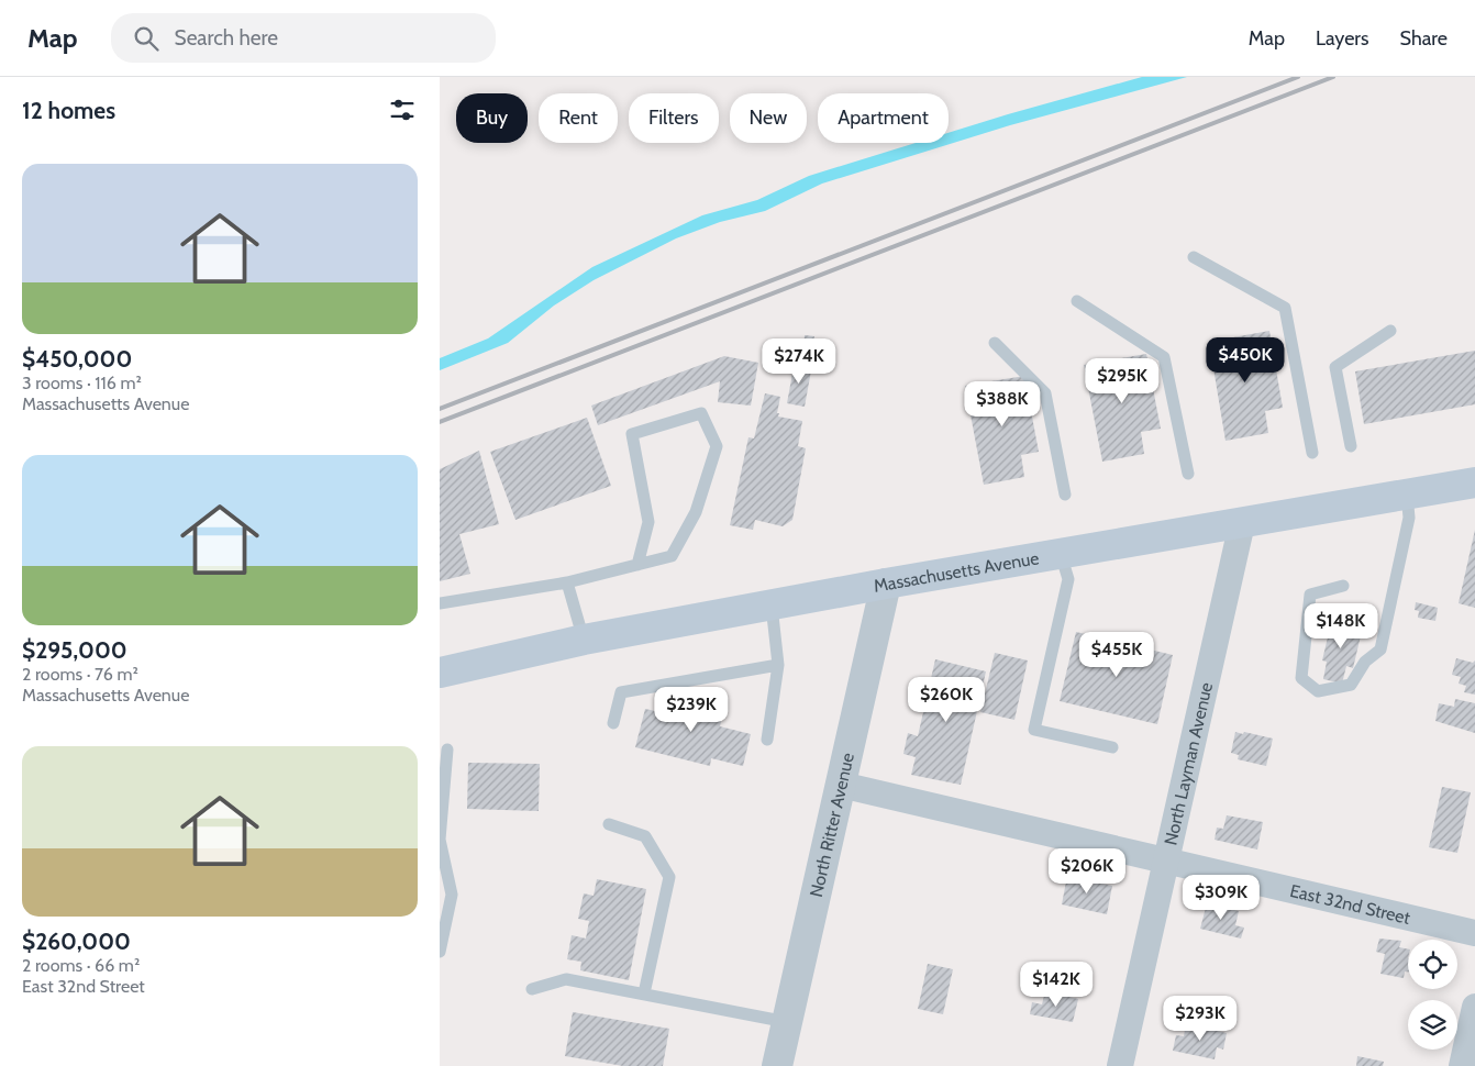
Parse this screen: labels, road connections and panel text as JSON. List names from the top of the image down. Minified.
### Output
{"streets":{"main road":["Massachusetts Avenue"],"street":["North Layman Avenue","North Ritter Avenue","East 32nd Street"]},"crossings":[["Massachusetts Avenue","North Layman Avenue"],["Massachusetts Avenue","North Ritter Avenue"],["North Layman Avenue","East 32nd Street"],["North Ritter Avenue","East 32nd Street"]],"page":{"header":"Map","search":"Search here","nav":["Map","Layers","Share"],"heading":"12 homes","chip":["Buy","Rent","Filters","New","Apartment"],"list":[{"name":"$450,000","note":"3 rooms · 116 m² · Massachusetts Avenue"},{"name":"$295,000","note":"2 rooms · 76 m² · Massachusetts Avenue"},{"name":"$260,000","note":"2 rooms · 66 m² · East 32nd Street"}],"price":["$450K","$274K","$295K","$388K","$148K","$455K","$260K","$239K","$206K","$309K","$142K","$293K"]}}
